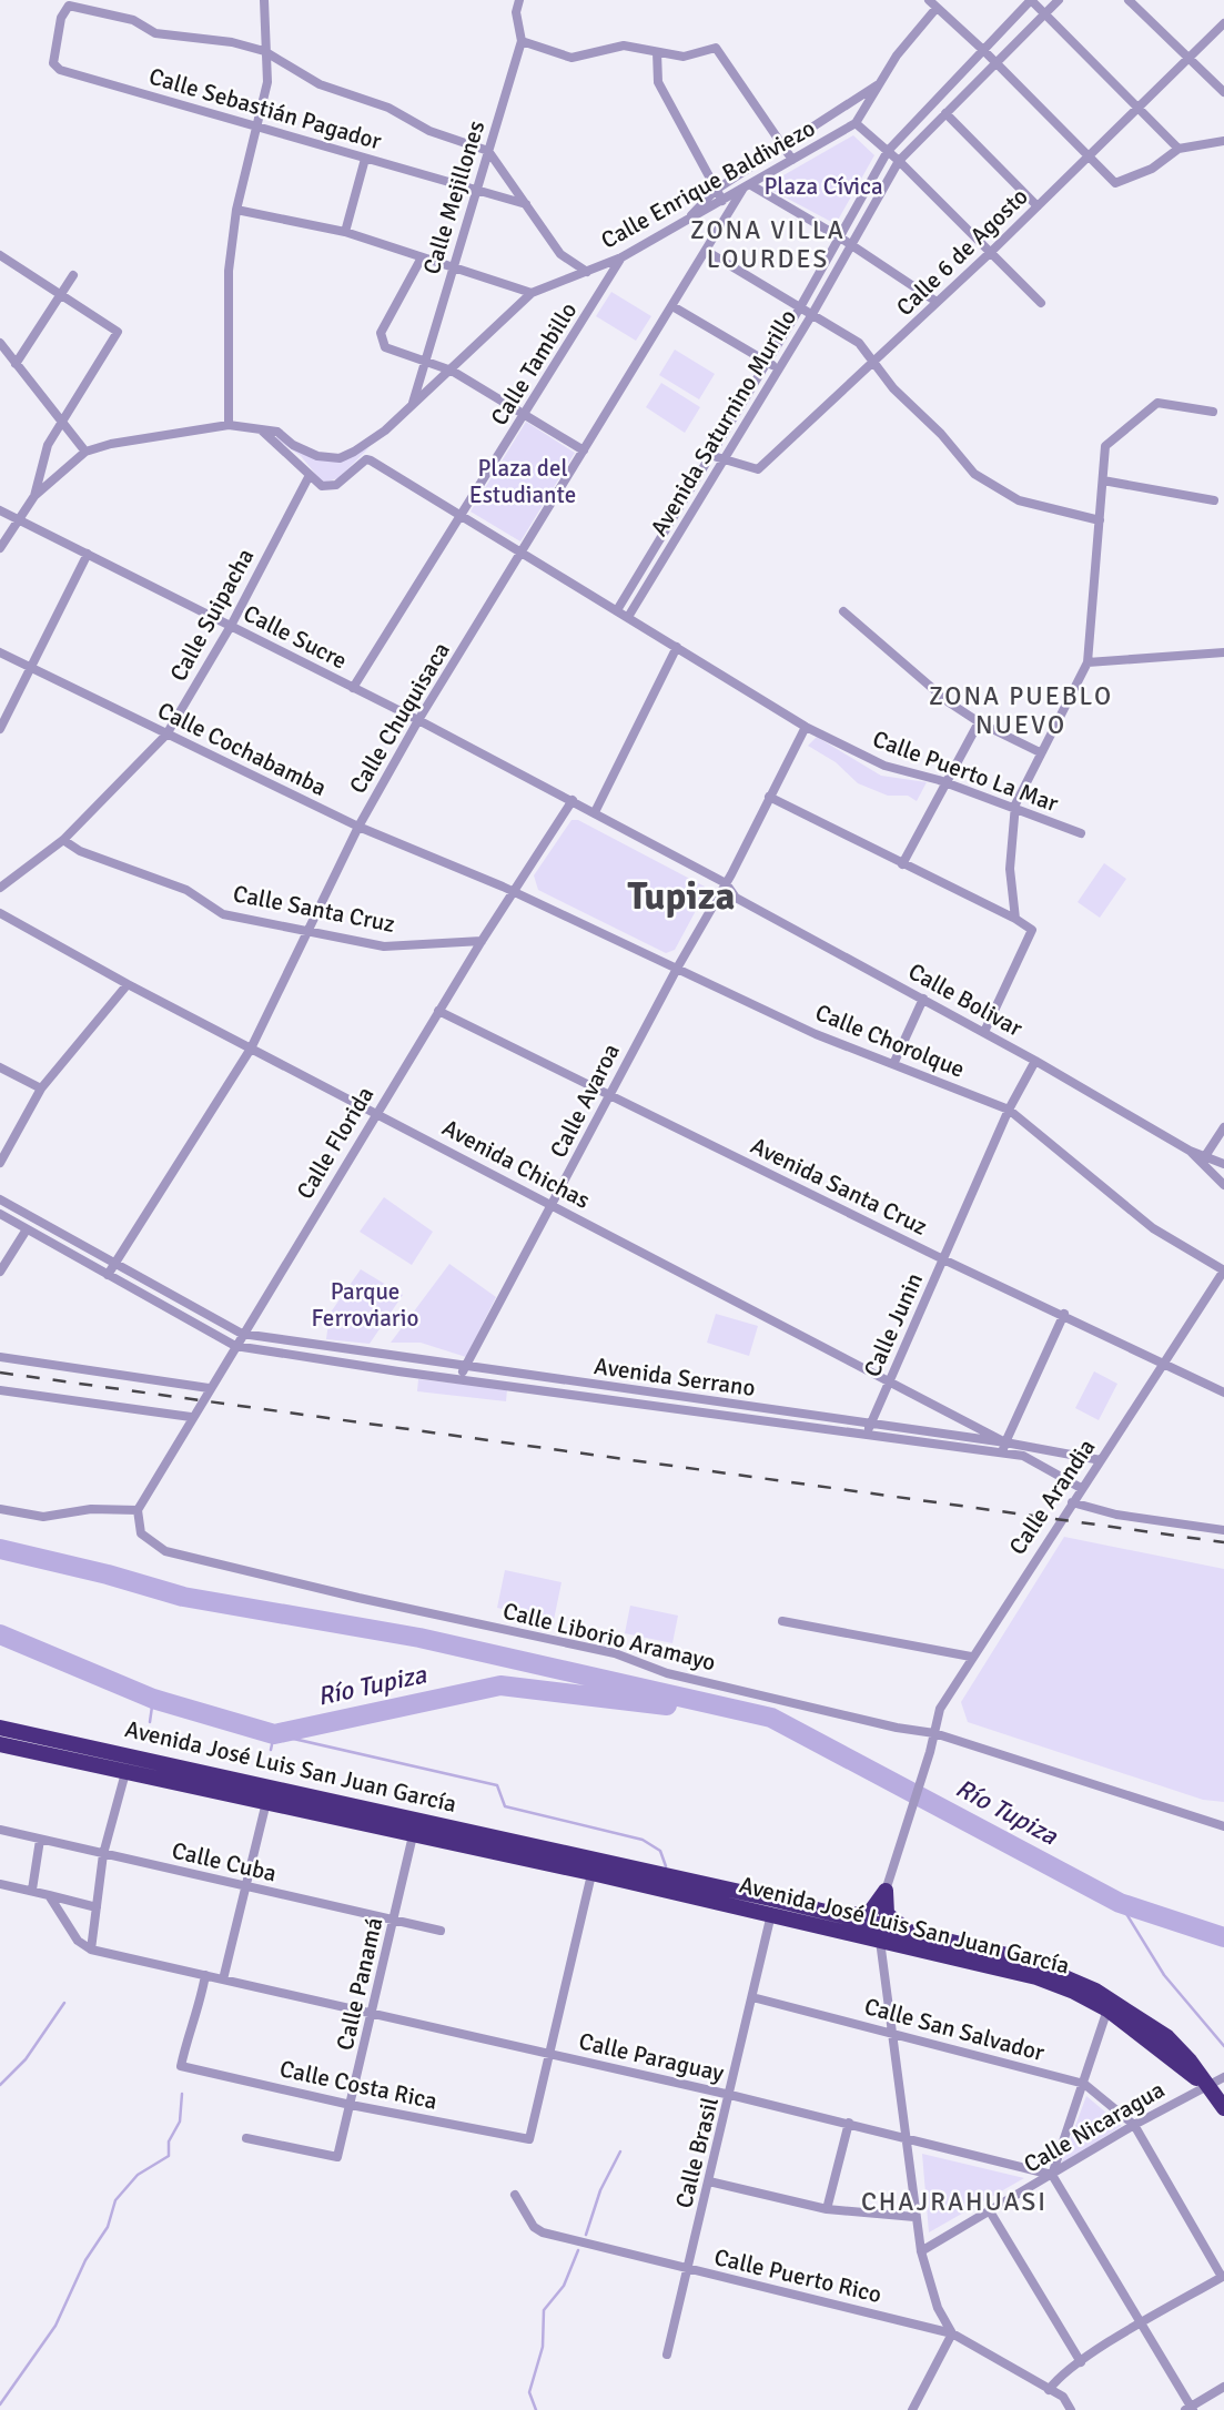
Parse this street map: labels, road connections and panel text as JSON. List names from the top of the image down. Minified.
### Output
{"streets":{"highway":["Avenida José Luis San Juan García"],"street":["Calle Sebastián Pagador","Calle Enrique Baldiviezo","Calle Mejillones","Calle 6 de Agosto","Calle Tambillo","Avenida Saturnino Murillo","Calle Suipacha","Calle Sucre","Calle Chuquisaca","Calle Cochabamba","Calle Puerto La Mar","Calle Santa Cruz","Calle Bolivar","Calle Chorolque","Calle Avaroa","Calle Florida","Avenida Chichas","Avenida Santa Cruz","Calle Junin","Avenida Serrano","Calle Arandia","Calle Liborio Aramayo","Calle Cuba","Calle Panamá","Calle San Salvador","Calle Paraguay","Calle Costa Rica","Calle Nicaragua","Calle Brasil","Calle Puerto Rico"]},"crossings":[["Calle Sebastián Pagador","Calle Mejillones"],["Calle Enrique Baldiviezo","Calle Mejillones"],["Calle Enrique Baldiviezo","Calle Tambillo"],["Calle Enrique Baldiviezo","Calle Sucre"],["Calle Enrique Baldiviezo","Calle Chuquisaca"],["Calle 6 de Agosto","Avenida Saturnino Murillo"],["Calle Tambillo","Calle Sucre"],["Calle Tambillo","Calle Puerto La Mar"],["Avenida Saturnino Murillo","Calle Puerto La Mar"],["Calle Suipacha","Calle Sucre"],["Calle Suipacha","Calle Cochabamba"],["Calle Suipacha","Calle Puerto La Mar"],["Calle Suipacha","Calle Santa Cruz"],["Calle Sucre","Calle Chuquisaca"],["Calle Sucre","Calle Bolivar"],["Calle Sucre","Calle Florida"],["Calle Chuquisaca","Calle Cochabamba"],["Calle Chuquisaca","Calle Puerto La Mar"],["Calle Chuquisaca","Calle Santa Cruz"],["Calle Chuquisaca","Avenida Chichas"],["Calle Cochabamba","Calle Chorolque"],["Calle Cochabamba","Calle Florida"],["Calle Puerto La Mar","Calle Avaroa"],["Calle Santa Cruz","Calle Florida"],["Calle Bolivar","Calle Avaroa"],["Calle Bolivar","Calle Junin"],["Calle Chorolque","Calle Avaroa"],["Calle Chorolque","Calle Florida"],["Calle Chorolque","Calle Junin"],["Calle Chorolque","Calle Arandia"],["Calle Avaroa","Avenida Chichas"],["Calle Avaroa","Avenida Santa Cruz"],["Calle Avaroa","Avenida Serrano"],["Calle Florida","Avenida Chichas"],["Calle Florida","Avenida Santa Cruz"],["Calle Florida","Avenida Serrano"],["Calle Florida","Calle Liborio Aramayo"],["Avenida Chichas","Calle Junin"],["Avenida Chichas","Avenida Serrano"],["Avenida Santa Cruz","Calle Junin"],["Avenida Santa Cruz","Calle Arandia"],["Calle Junin","Avenida Serrano"],["Avenida Serrano","Calle Arandia"],["Calle Arandia","Calle Liborio Aramayo"],["Avenida José Luis San Juan García","Calle Panamá"],["Avenida José Luis San Juan García","Calle Nicaragua"],["Avenida José Luis San Juan García","Calle Brasil"],["Calle Cuba","Calle Panamá"],["Calle Panamá","Calle Paraguay"],["Calle Panamá","Calle Costa Rica"],["Calle San Salvador","Calle Nicaragua"],["Calle San Salvador","Calle Brasil"],["Calle Paraguay","Calle Costa Rica"],["Calle Paraguay","Calle Nicaragua"],["Calle Paraguay","Calle Brasil"],["Calle Brasil","Calle Puerto Rico"]],"districts":["ZONA VILLA LOURDES","ZONA PUEBLO NUEVO","Tupiza","CHAJRAHUASI"],"water":["Río Tupiza"],"parks":["Plaza Cívica","Plaza del Estudiante","Parque Ferroviario"]}
